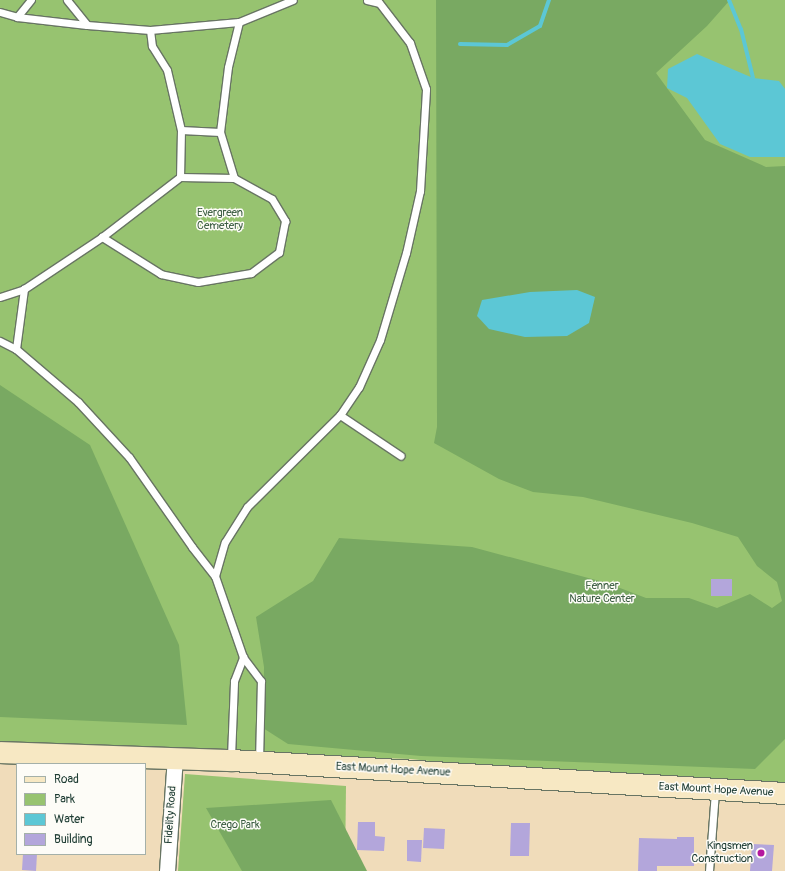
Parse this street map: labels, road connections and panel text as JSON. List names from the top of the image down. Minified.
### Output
{"streets":{"street":["East Mount Hope Avenue","Fidelity Road"]},"crossings":[["East Mount Hope Avenue","Fidelity Road"]],"parks":["Evergreen Cemetery","Fenner Nature Center","Crego Park"],"places":["Kingsmen Construction"],"legend":["Road","Park","Water","Building"]}
